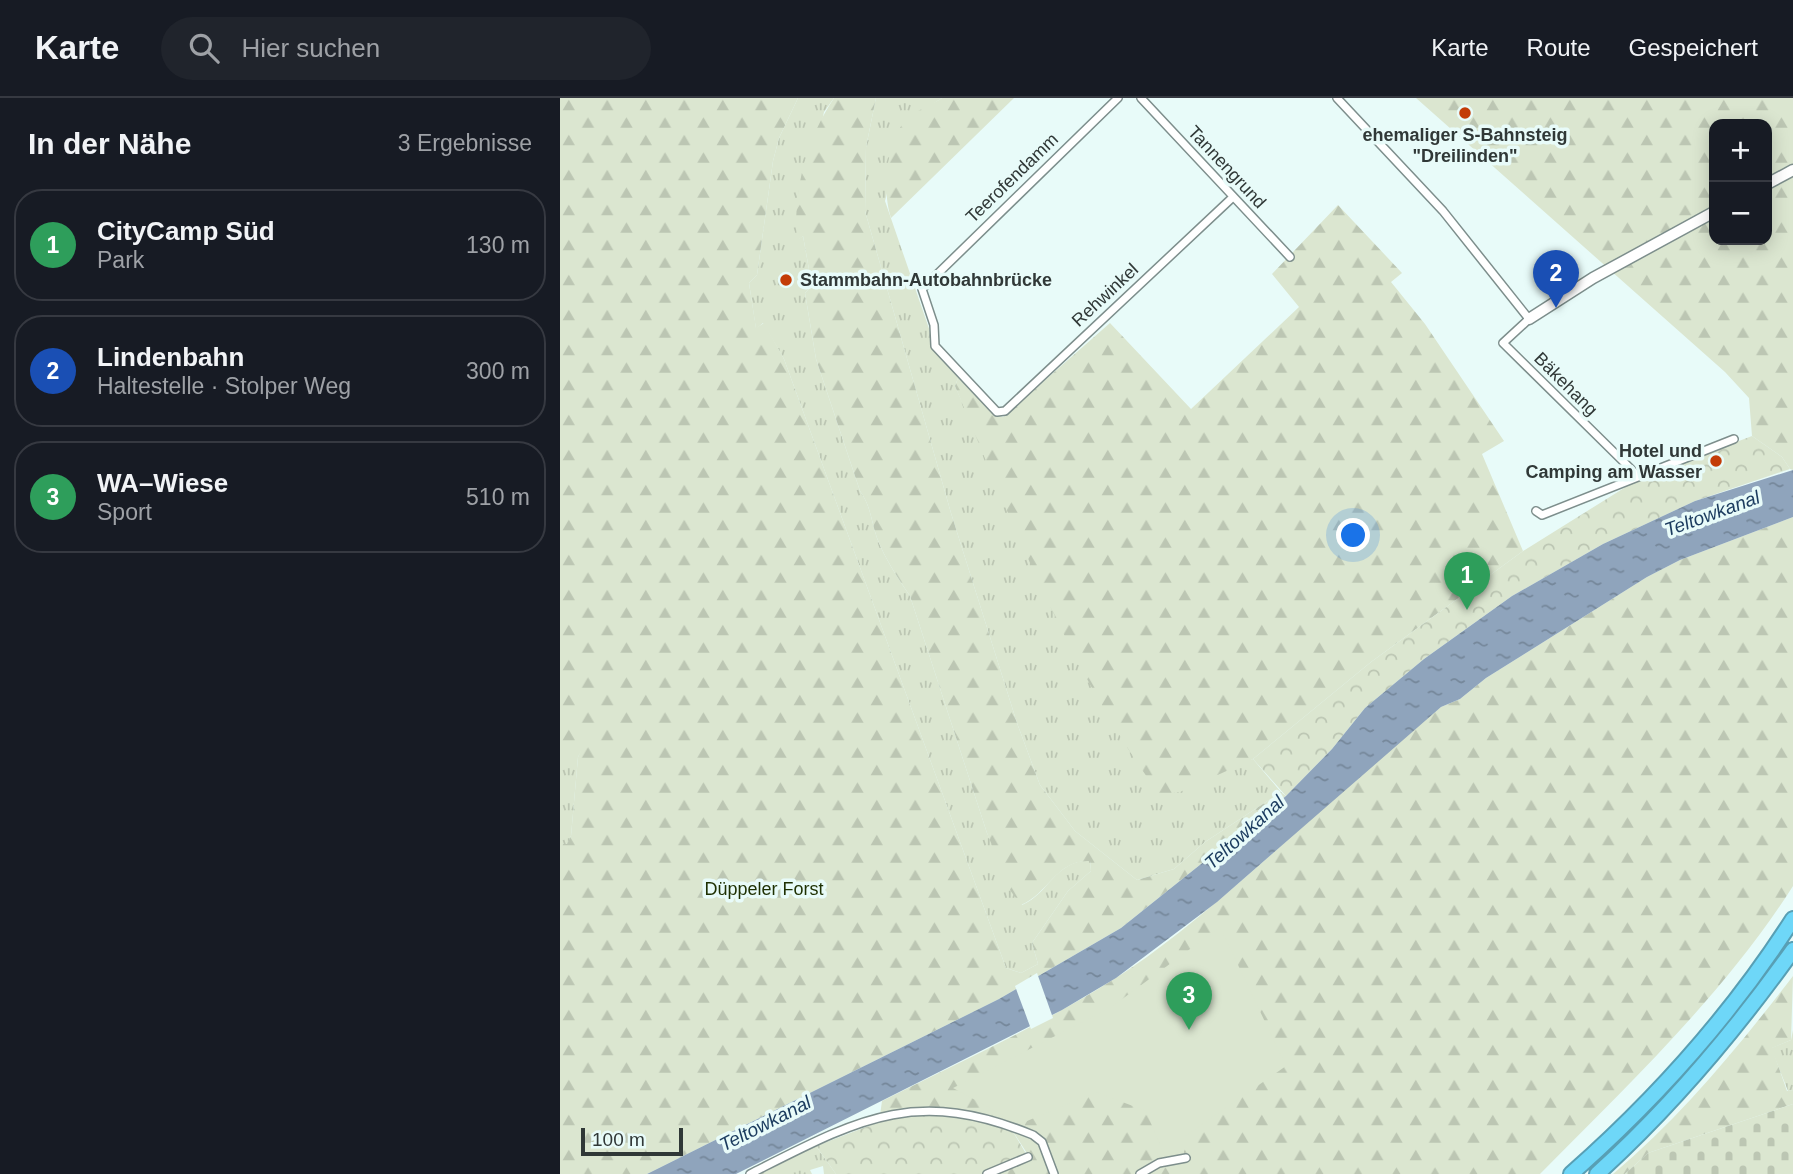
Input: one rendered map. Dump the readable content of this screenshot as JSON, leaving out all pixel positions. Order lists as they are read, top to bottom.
{
  "streets": {
    "street": [
      "Tannengrund",
      "Teerofendamm",
      "Rehwinkel",
      "Bäkehang"
    ]
  },
  "crossings": [
    ["Tannengrund", "Rehwinkel"],
    ["Teerofendamm", "Rehwinkel"]
  ],
  "water": ["Teltowkanal"],
  "parks": ["Düppeler Forst"],
  "places": ["ehemaliger S-Bahnsteig \"Dreilinden\"", "Stammbahn-Autobahnbrücke", "Hotel und Camping am Wasser"],
  "scale_bar": "100 m",
  "page": {
    "header": "Karte",
    "search": "Hier suchen",
    "nav": ["Karte", "Route", "Gespeichert"],
    "heading": ["In der Nähe", "3 Ergebnisse"],
    "map_buttons": ["+", "−"],
    "list": [
      {
        "mark": "1",
        "name": "CityCamp Süd",
        "note": "Park",
        "value": "130 m"
      },
      {
        "mark": "2",
        "name": "Lindenbahn",
        "note": "Haltestelle · Stolper Weg",
        "value": "300 m"
      },
      {
        "mark": "3",
        "name": "WA–Wiese",
        "note": "Sport",
        "value": "510 m"
      }
    ],
    "pins": ["2", "1", "3"],
    "scale": "100 m"
  }
}
